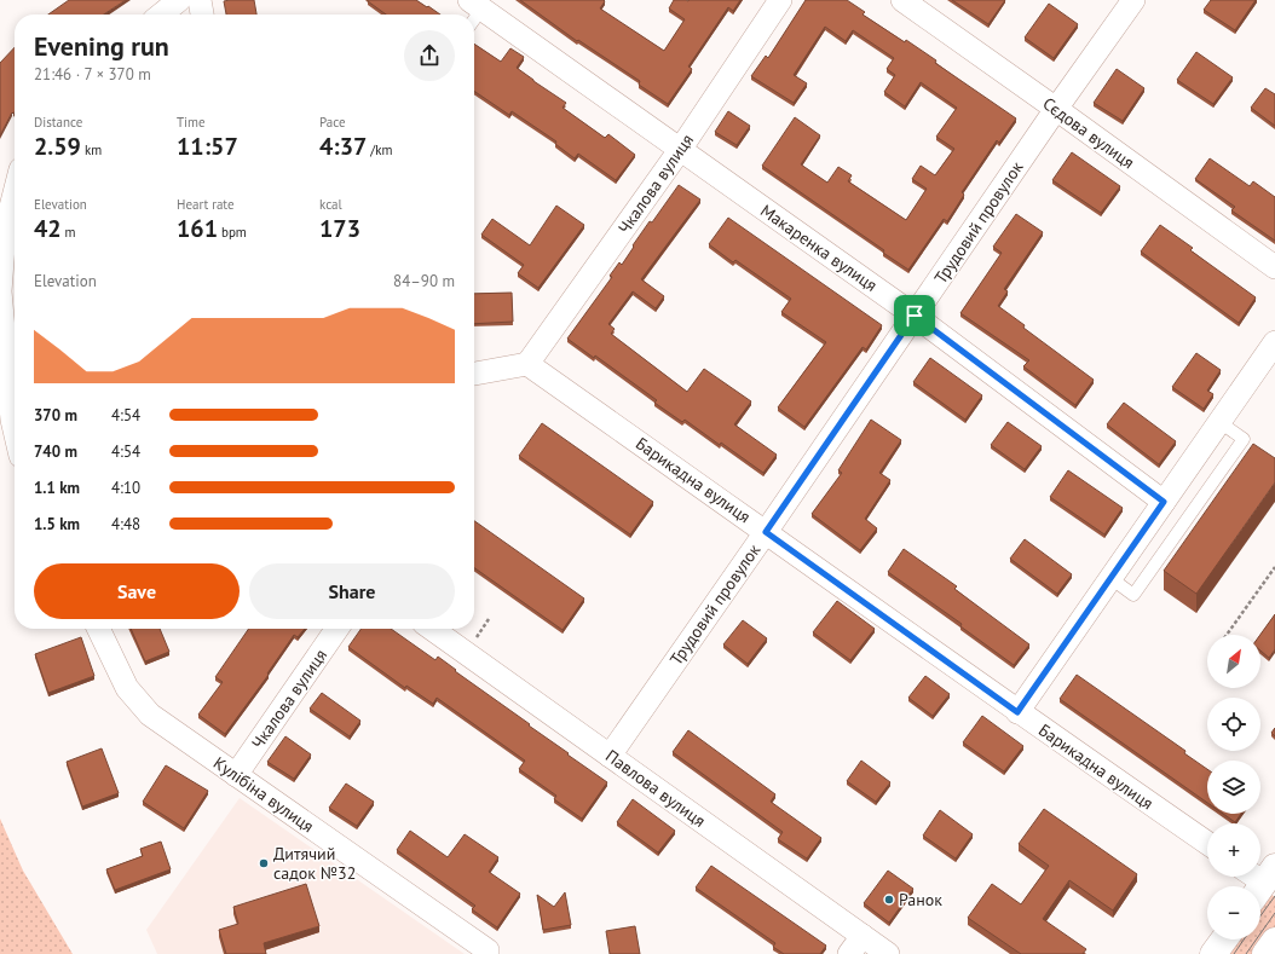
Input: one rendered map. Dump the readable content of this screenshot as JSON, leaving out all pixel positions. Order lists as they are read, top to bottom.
{
  "streets": {
    "street": [
      "Сєдова вулиця",
      "Чкалова вулиця",
      "Трудовий провулок",
      "Макаренка вулиця",
      "Барикадна вулиця",
      "Павлова вулиця",
      "Кулібіна вулиця"
    ]
  },
  "crossings": [
    ["Сєдова вулиця", "Трудовий провулок"],
    ["Чкалова вулиця", "Макаренка вулиця"],
    ["Чкалова вулиця", "Барикадна вулиця"],
    ["Чкалова вулиця", "Кулібіна вулиця"],
    ["Трудовий провулок", "Макаренка вулиця"],
    ["Трудовий провулок", "Барикадна вулиця"],
    ["Трудовий провулок", "Павлова вулиця"]
  ],
  "places": ["Дитячий садок №32", "Ранок"],
  "north": "top right",
  "page": {
    "heading": ["Evening run", "21:46 · 7 × 370 m"],
    "stats": [
      ["Distance", "2.59 km"],
      ["Time", "11:57"],
      ["Pace", "4:37 /km"],
      ["Elevation", "42 m"],
      ["Heart rate", "161 bpm"],
      ["kcal", "173"]
    ],
    "chart": ["Elevation", "84–90 m"],
    "list": [
      {
        "name": "370 m",
        "note": "4:54"
      },
      {
        "name": "740 m",
        "note": "4:54"
      },
      {
        "name": "1.1 km",
        "note": "4:10"
      },
      {
        "name": "1.5 km",
        "note": "4:48"
      }
    ],
    "buttons": ["Save", "Share"],
    "map_buttons": ["+", "−"]
  }
}
